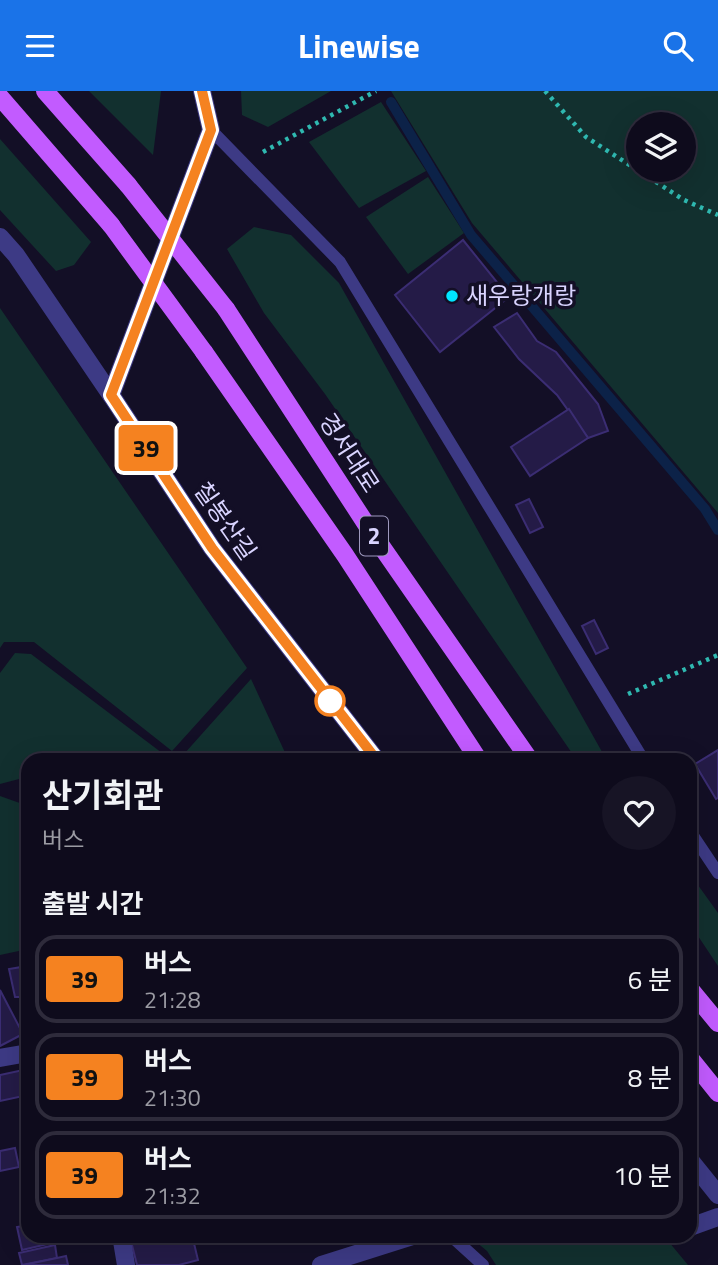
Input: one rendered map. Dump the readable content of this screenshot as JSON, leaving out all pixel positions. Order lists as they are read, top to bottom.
{
  "streets": {
    "main road": ["경서대로", "2"],
    "street": ["칠봉산길"]
  },
  "places": ["새우랑개랑"],
  "lines": ["bus line 39"],
  "page": {
    "header": "Linewise",
    "on_map": "39",
    "heading": [
      ["산기회관", "버스"],
      "출발 시간"
    ],
    "list": [
      {
        "mark": "39",
        "name": "버스",
        "note": "21:28",
        "value": "6 분"
      },
      {
        "mark": "39",
        "name": "버스",
        "note": "21:30",
        "value": "8 분"
      },
      {
        "mark": "39",
        "name": "버스",
        "note": "21:32",
        "value": "10 분"
      }
    ]
  }
}
